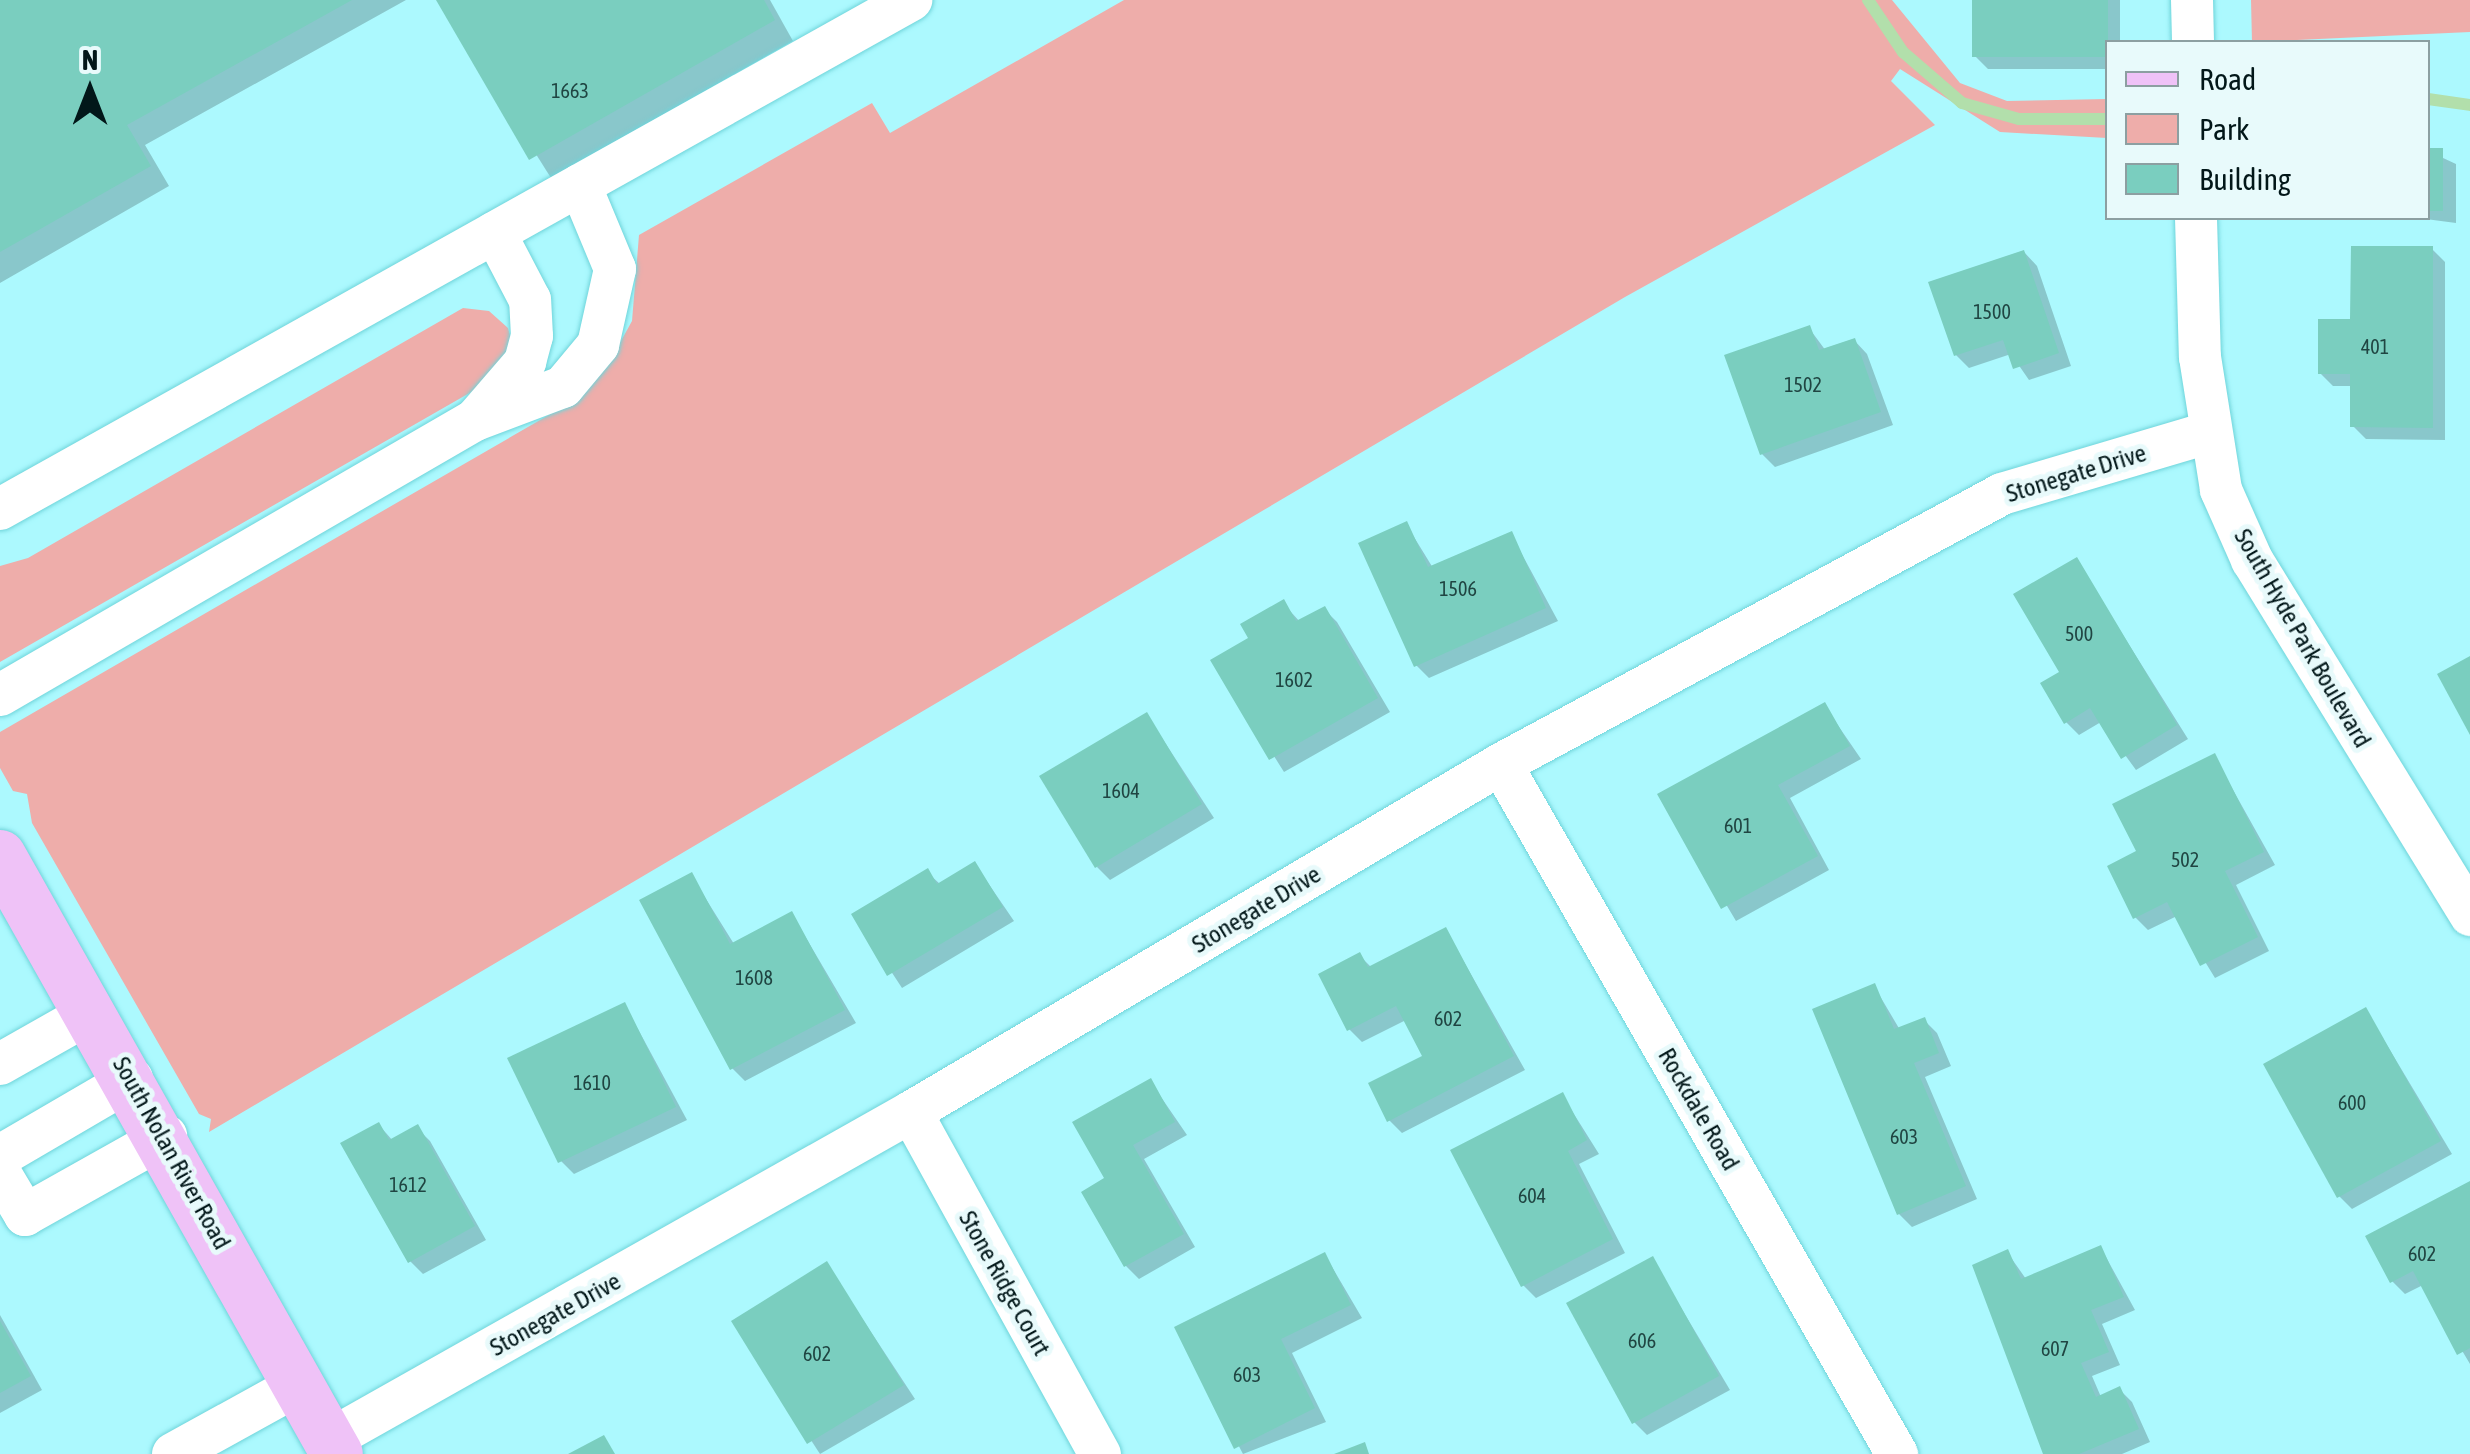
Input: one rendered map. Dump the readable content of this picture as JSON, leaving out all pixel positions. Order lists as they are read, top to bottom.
{
  "streets": {
    "main road": ["South Nolan River Road"],
    "street": [
      "Stonegate Drive",
      "South Hyde Park Boulevard",
      "Rockdale Road",
      "Stone Ridge Court"
    ]
  },
  "crossings": [
    ["Stonegate Drive", "South Hyde Park Boulevard"],
    ["Stonegate Drive", "Rockdale Road"],
    ["Stonegate Drive", "South Nolan River Road"],
    ["Stonegate Drive", "Stone Ridge Court"]
  ],
  "house_numbers": [
    "1663",
    "1500",
    "401",
    "1502",
    "1506",
    "500",
    "1602",
    "1604",
    "601",
    "502",
    "1608",
    "602",
    "1610",
    "600",
    "603",
    "1612",
    "604",
    "602",
    "606",
    "607",
    "602",
    "603"
  ],
  "legend": ["Road", "Park", "Building"],
  "north": "top"
}
